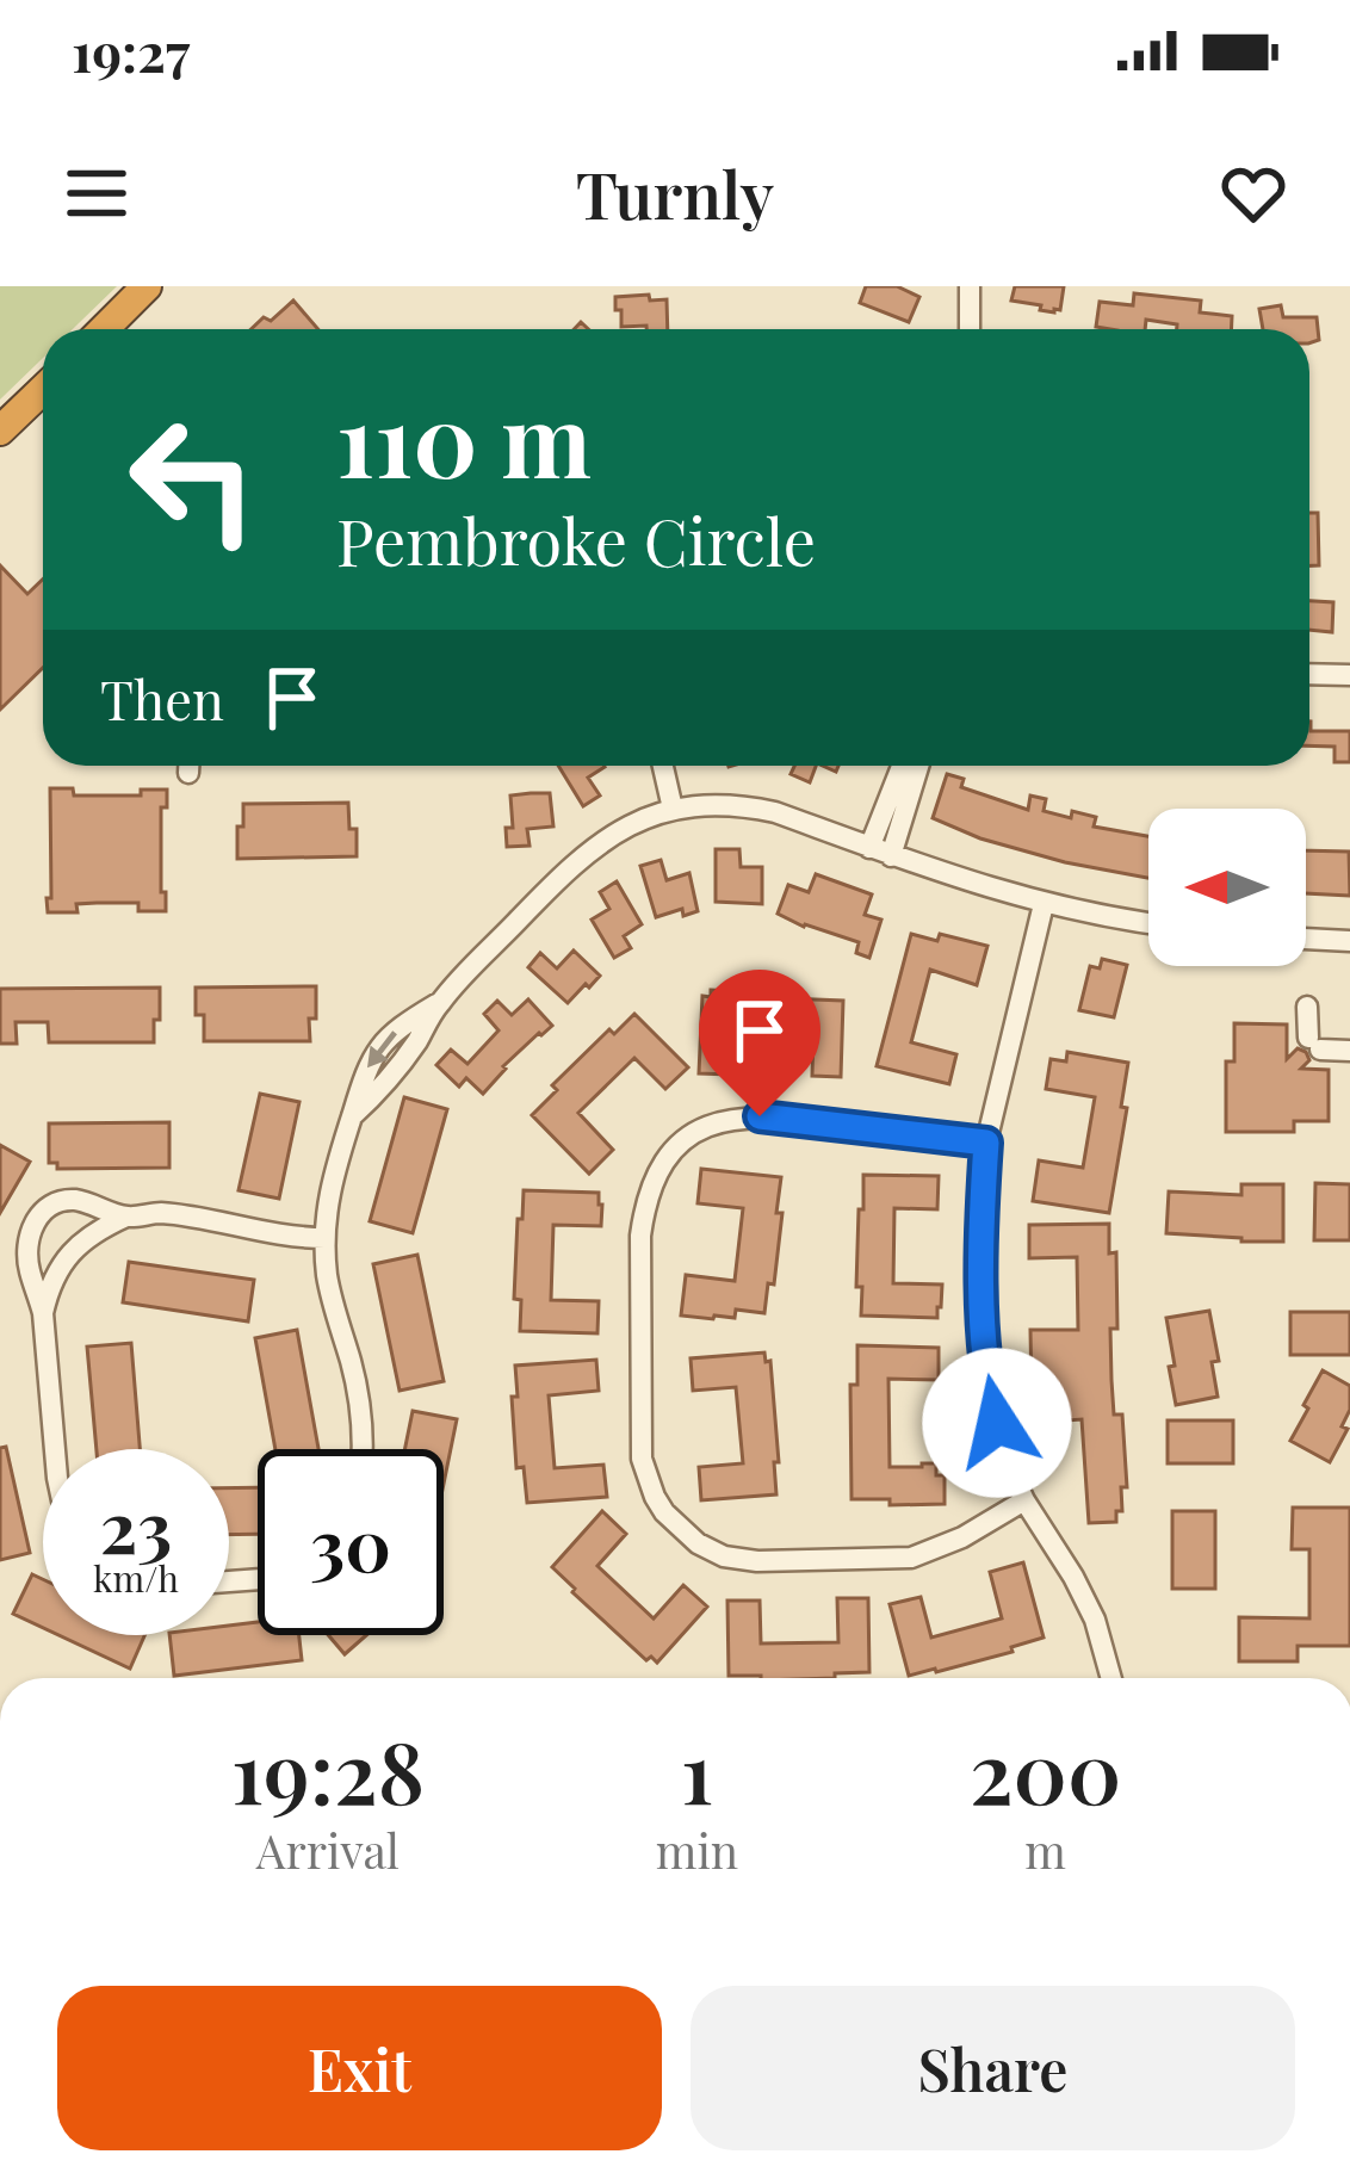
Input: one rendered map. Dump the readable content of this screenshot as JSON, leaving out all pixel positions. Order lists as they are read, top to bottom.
{
  "north": "left",
  "page": {
    "status": "19:27",
    "header": "Turnly",
    "turn": ["110 m", "Pembroke Circle"],
    "then": "Then",
    "speed": "23 km/h",
    "limit": "30",
    "eta": [
      "19:28",
      "Arrival",
      "1",
      "min",
      "200",
      "m"
    ],
    "buttons": ["Exit", "Share"]
  }
}
